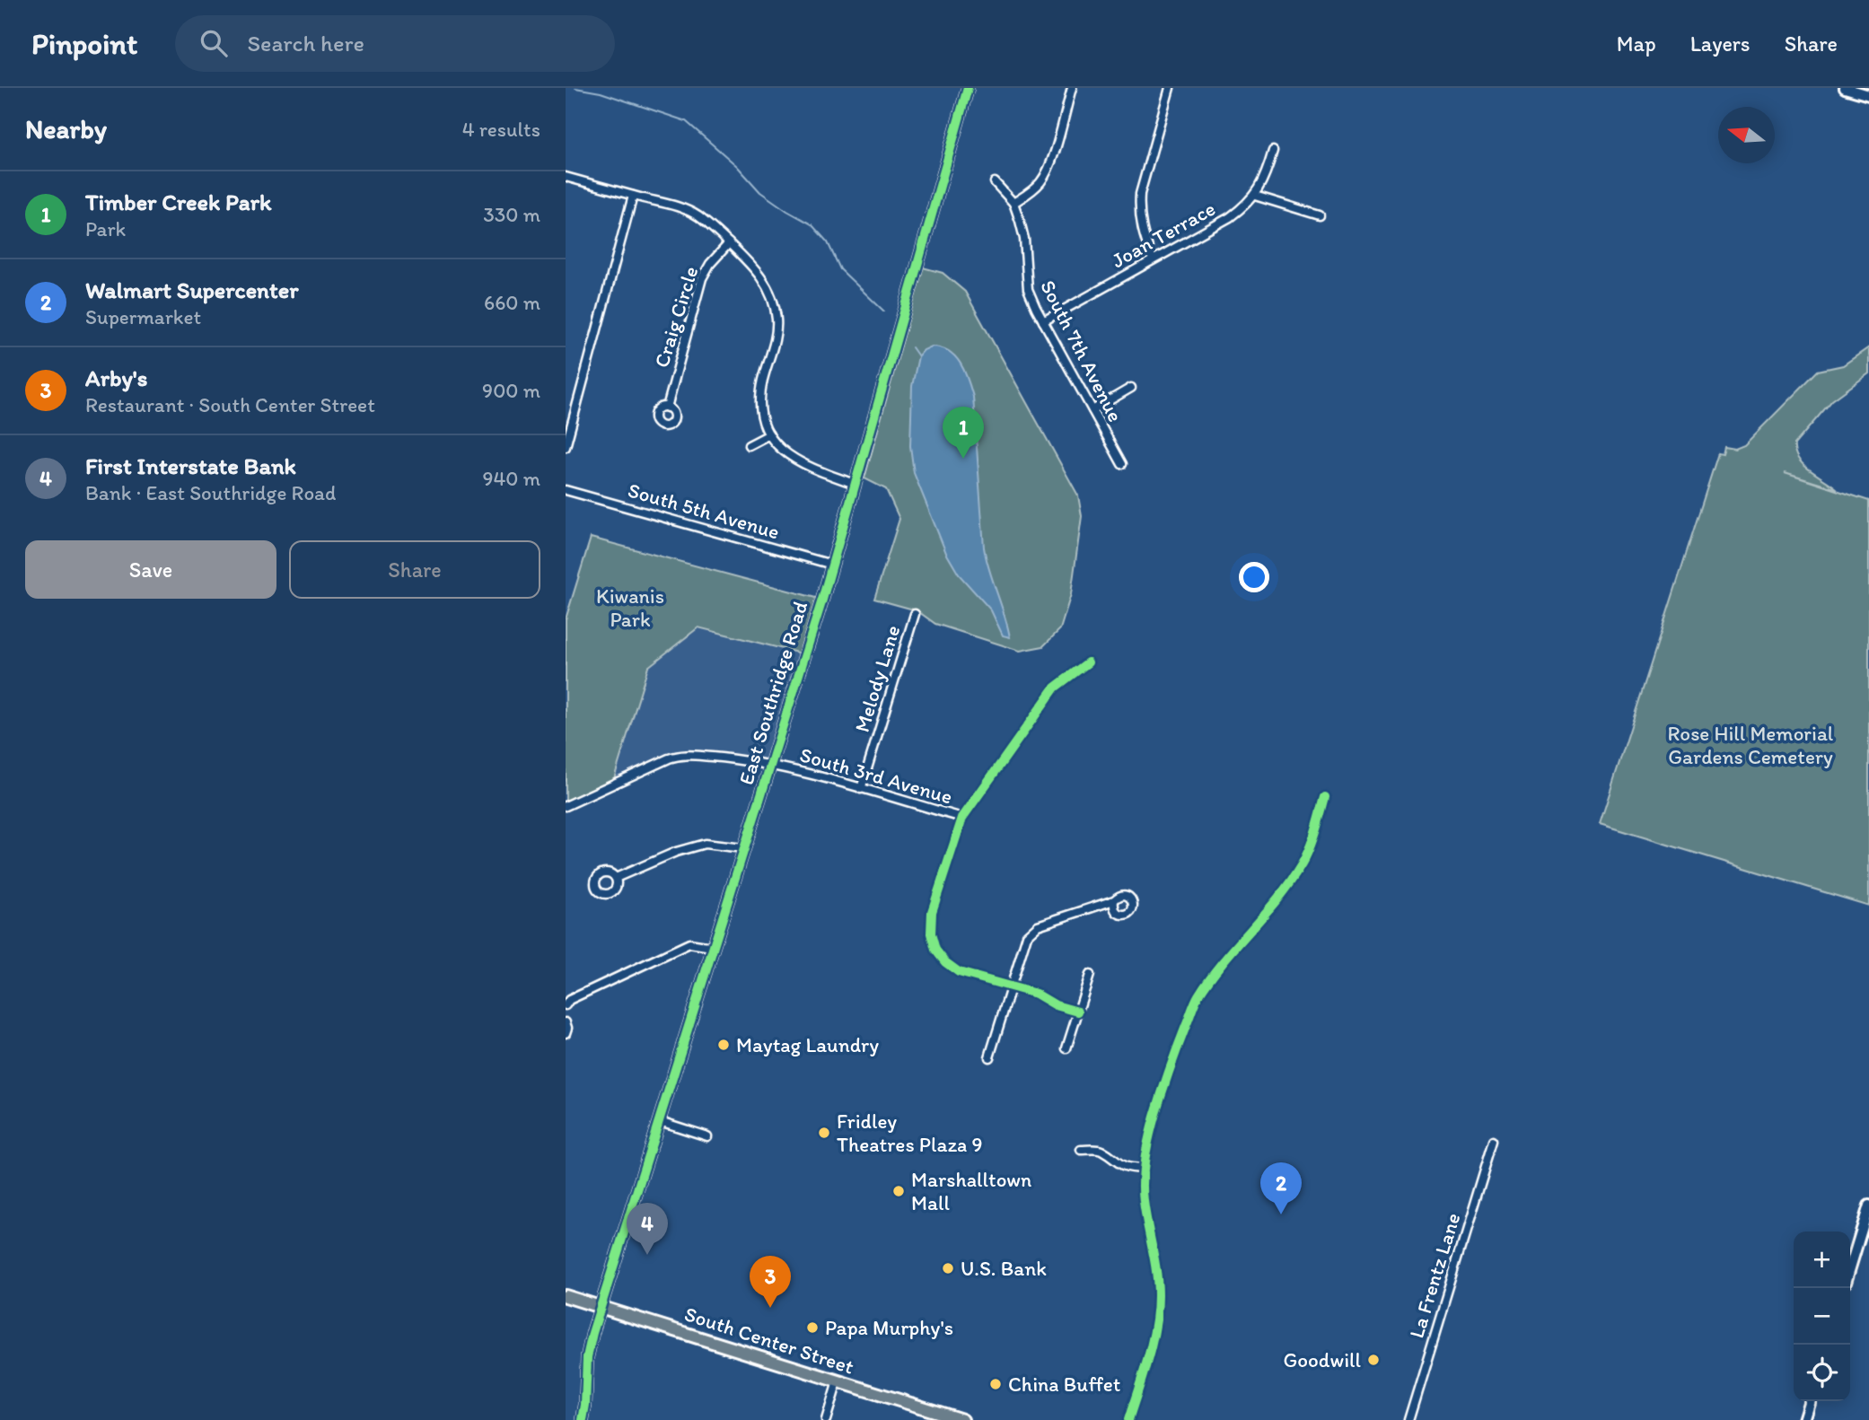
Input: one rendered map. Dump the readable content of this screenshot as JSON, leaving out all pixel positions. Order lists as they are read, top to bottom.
{
  "streets": {
    "main road": ["South Center Street"],
    "street": [
      "Joan Terrace",
      "Craig Circle",
      "South 7th Avenue",
      "South 5th Avenue",
      "Melody Lane",
      "East Southridge Road",
      "South 3rd Avenue",
      "La Frentz Lane"
    ]
  },
  "crossings": [
    ["Joan Terrace", "South 7th Avenue"],
    ["South 5th Avenue", "East Southridge Road"],
    ["Melody Lane", "South 3rd Avenue"],
    ["East Southridge Road", "South 3rd Avenue"],
    ["East Southridge Road", "South Center Street"]
  ],
  "parks": ["Kiwanis Park", "Rose Hill Memorial Gardens Cemetery"],
  "places": [
    "Maytag Laundry",
    "Fridley Theatres Plaza 9",
    "Marshalltown Mall",
    "U.S. Bank",
    "Papa Murphy's",
    "Goodwill",
    "China Buffet"
  ],
  "north": "left",
  "page": {
    "header": "Pinpoint",
    "search": "Search here",
    "nav": ["Map", "Layers", "Share"],
    "heading": ["Nearby", "4 results"],
    "list": [
      {
        "mark": "1",
        "name": "Timber Creek Park",
        "note": "Park",
        "value": "330 m"
      },
      {
        "mark": "2",
        "name": "Walmart Supercenter",
        "note": "Supermarket",
        "value": "660 m"
      },
      {
        "mark": "3",
        "name": "Arby's",
        "note": "Restaurant · South Center Street",
        "value": "900 m"
      },
      {
        "mark": "4",
        "name": "First Interstate Bank",
        "note": "Bank · East Southridge Road",
        "value": "940 m"
      }
    ],
    "pins": [
      "1",
      "2",
      "4",
      "3"
    ],
    "buttons": ["Save", "Share"],
    "map_buttons": ["+", "−"]
  }
}
